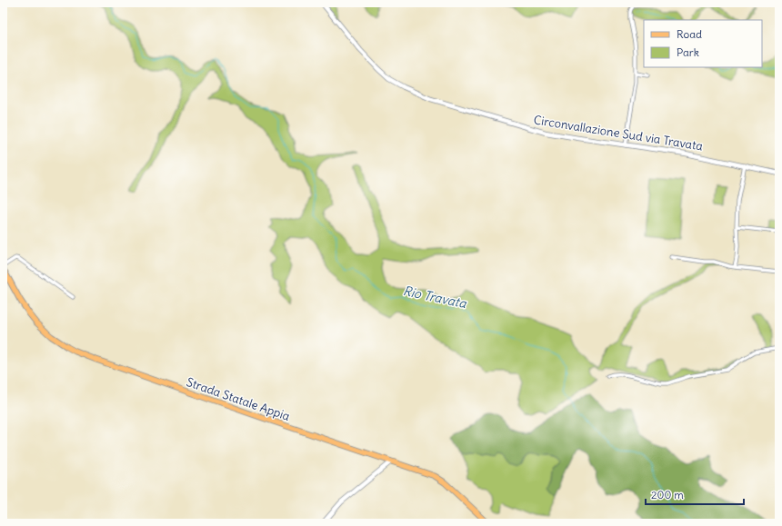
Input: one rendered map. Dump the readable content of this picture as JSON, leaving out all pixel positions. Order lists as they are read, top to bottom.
{
  "streets": {
    "main road": ["Strada Statale Appia"],
    "street": ["Circonvallazione Sud via Travata"]
  },
  "water": ["Rio Travata"],
  "legend": ["Road", "Park"],
  "scale_bar": "200 m"
}
